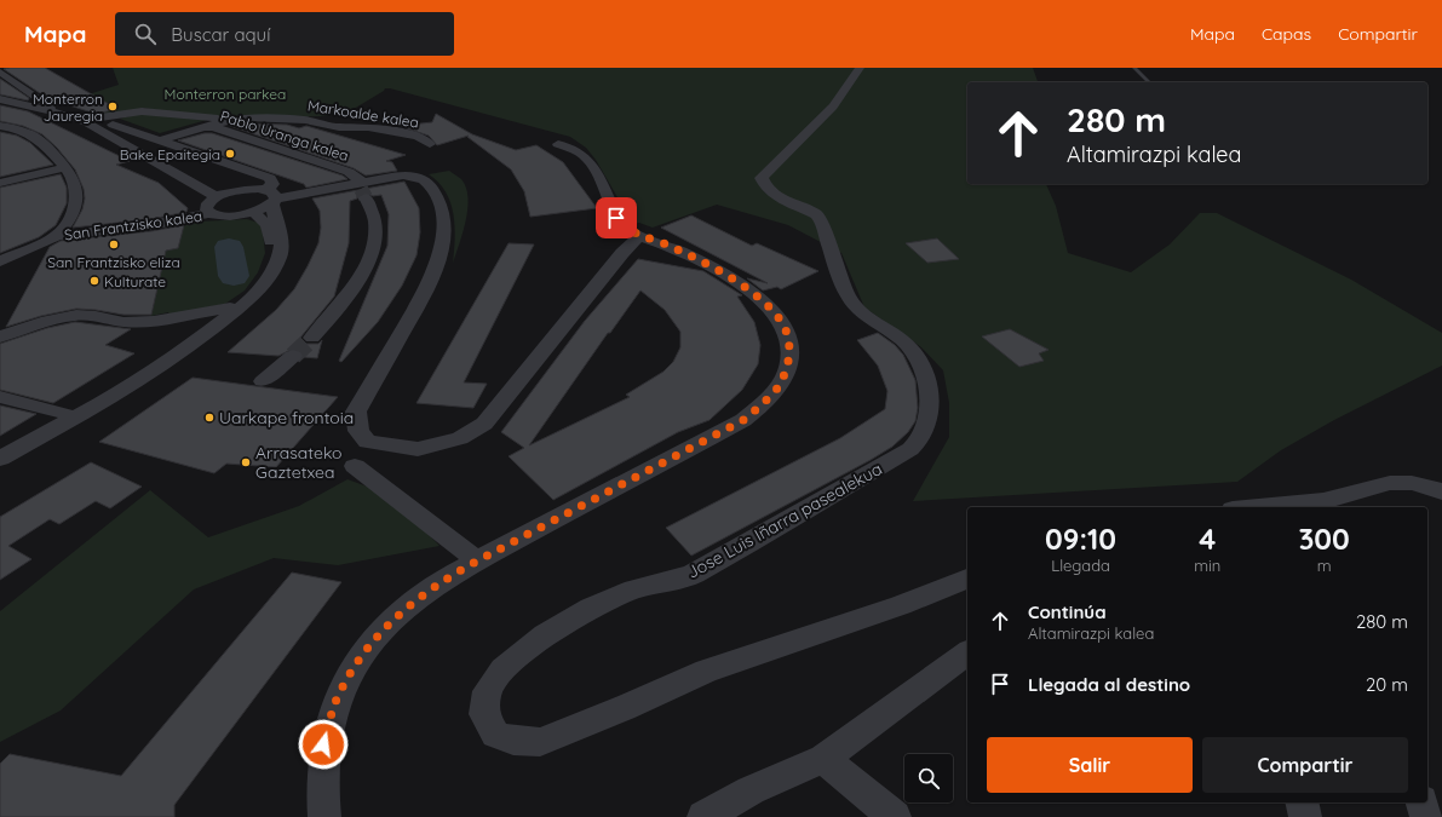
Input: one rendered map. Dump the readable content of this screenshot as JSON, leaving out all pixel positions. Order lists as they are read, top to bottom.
{
  "streets": {
    "street": [
      "Markoalde kalea",
      "Pablo Uranga kalea",
      "San Frantzisko kalea",
      "Jose Luis Iñarra pasealekua"
    ]
  },
  "crossings": [
    ["Markoalde kalea", "Pablo Uranga kalea"]
  ],
  "parks": ["Monterron parkea"],
  "places": [
    "Monterron Jauregia",
    "Bake Epaitegia",
    "San Frantzisko eliza",
    "Kulturate",
    "Uarkape frontoia",
    "Arrasateko Gaztetxea"
  ],
  "page": {
    "header": "Mapa",
    "search": "Buscar aquí",
    "nav": ["Mapa", "Capas", "Compartir"],
    "turn": ["280 m", "Altamirazpi kalea"],
    "eta": [
      "09:10",
      "Llegada",
      "4",
      "min",
      "300",
      "m"
    ],
    "list": [
      {
        "name": "Continúa",
        "note": "Altamirazpi kalea",
        "value": "280 m"
      },
      {
        "name": "Llegada al destino",
        "value": "20 m"
      }
    ],
    "buttons": ["Salir", "Compartir"]
  }
}
